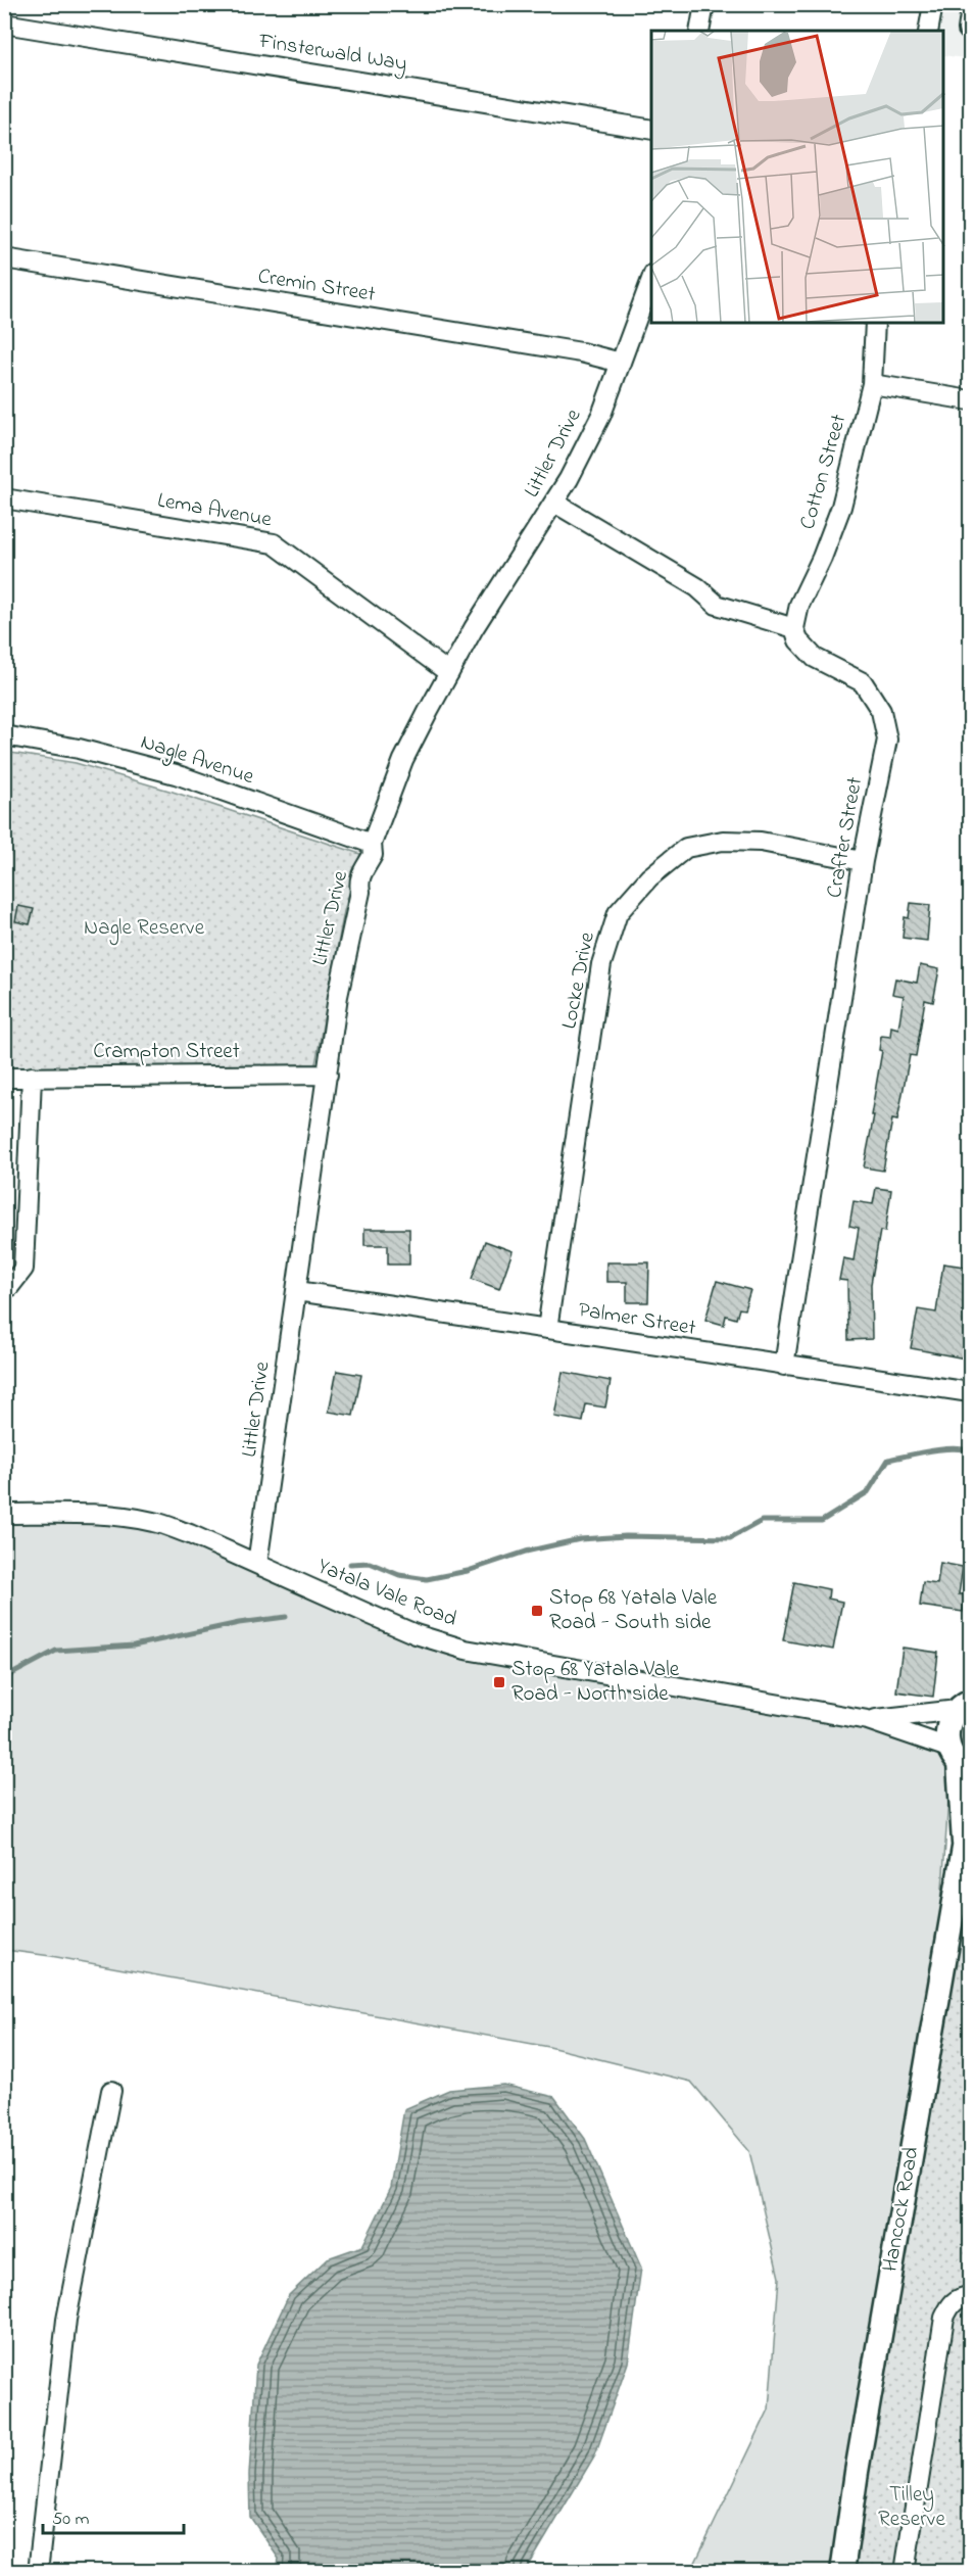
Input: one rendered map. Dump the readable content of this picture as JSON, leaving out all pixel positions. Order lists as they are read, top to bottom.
{
  "streets": {
    "main road": ["Hancock Road"],
    "street": [
      "Finsterwald Way",
      "Cremin Street",
      "Littler Drive",
      "Cotton Street",
      "Lema Avenue",
      "Nagle Avenue",
      "Crafter Street",
      "Locke Drive",
      "Crampton Street",
      "Palmer Street",
      "Yatala Vale Road"
    ]
  },
  "crossings": [
    ["Cremin Street", "Littler Drive"],
    ["Littler Drive", "Lema Avenue"],
    ["Littler Drive", "Nagle Avenue"],
    ["Littler Drive", "Crampton Street"],
    ["Littler Drive", "Palmer Street"],
    ["Littler Drive", "Yatala Vale Road"],
    ["Cotton Street", "Crafter Street"],
    ["Crafter Street", "Locke Drive"],
    ["Crafter Street", "Palmer Street"],
    ["Locke Drive", "Palmer Street"],
    ["Yatala Vale Road", "Hancock Road"]
  ],
  "parks": ["Nagle Reserve", "Tilley Reserve"],
  "places": {
    "transit": ["Stop 68 Yatala Vale Road - South side", "Stop 68 Yatala Vale Road - North side"]
  },
  "scale_bar": "50 m"
}
